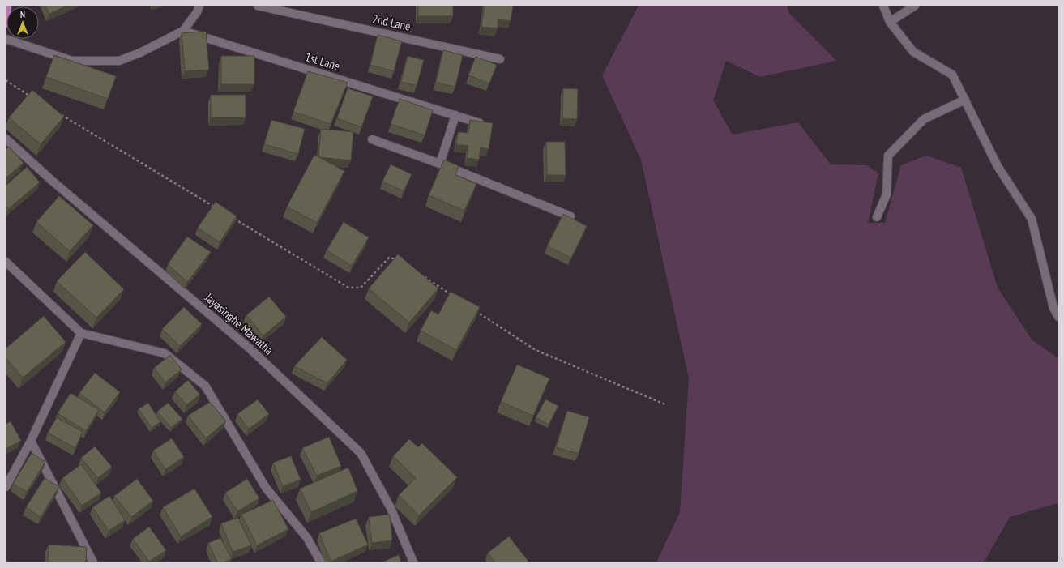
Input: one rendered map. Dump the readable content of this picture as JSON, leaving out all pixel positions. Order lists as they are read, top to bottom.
{
  "streets": {
    "street": ["2nd Lane", "1st Lane", "Jayasinghe Mawatha"]
  },
  "north": "top"
}
